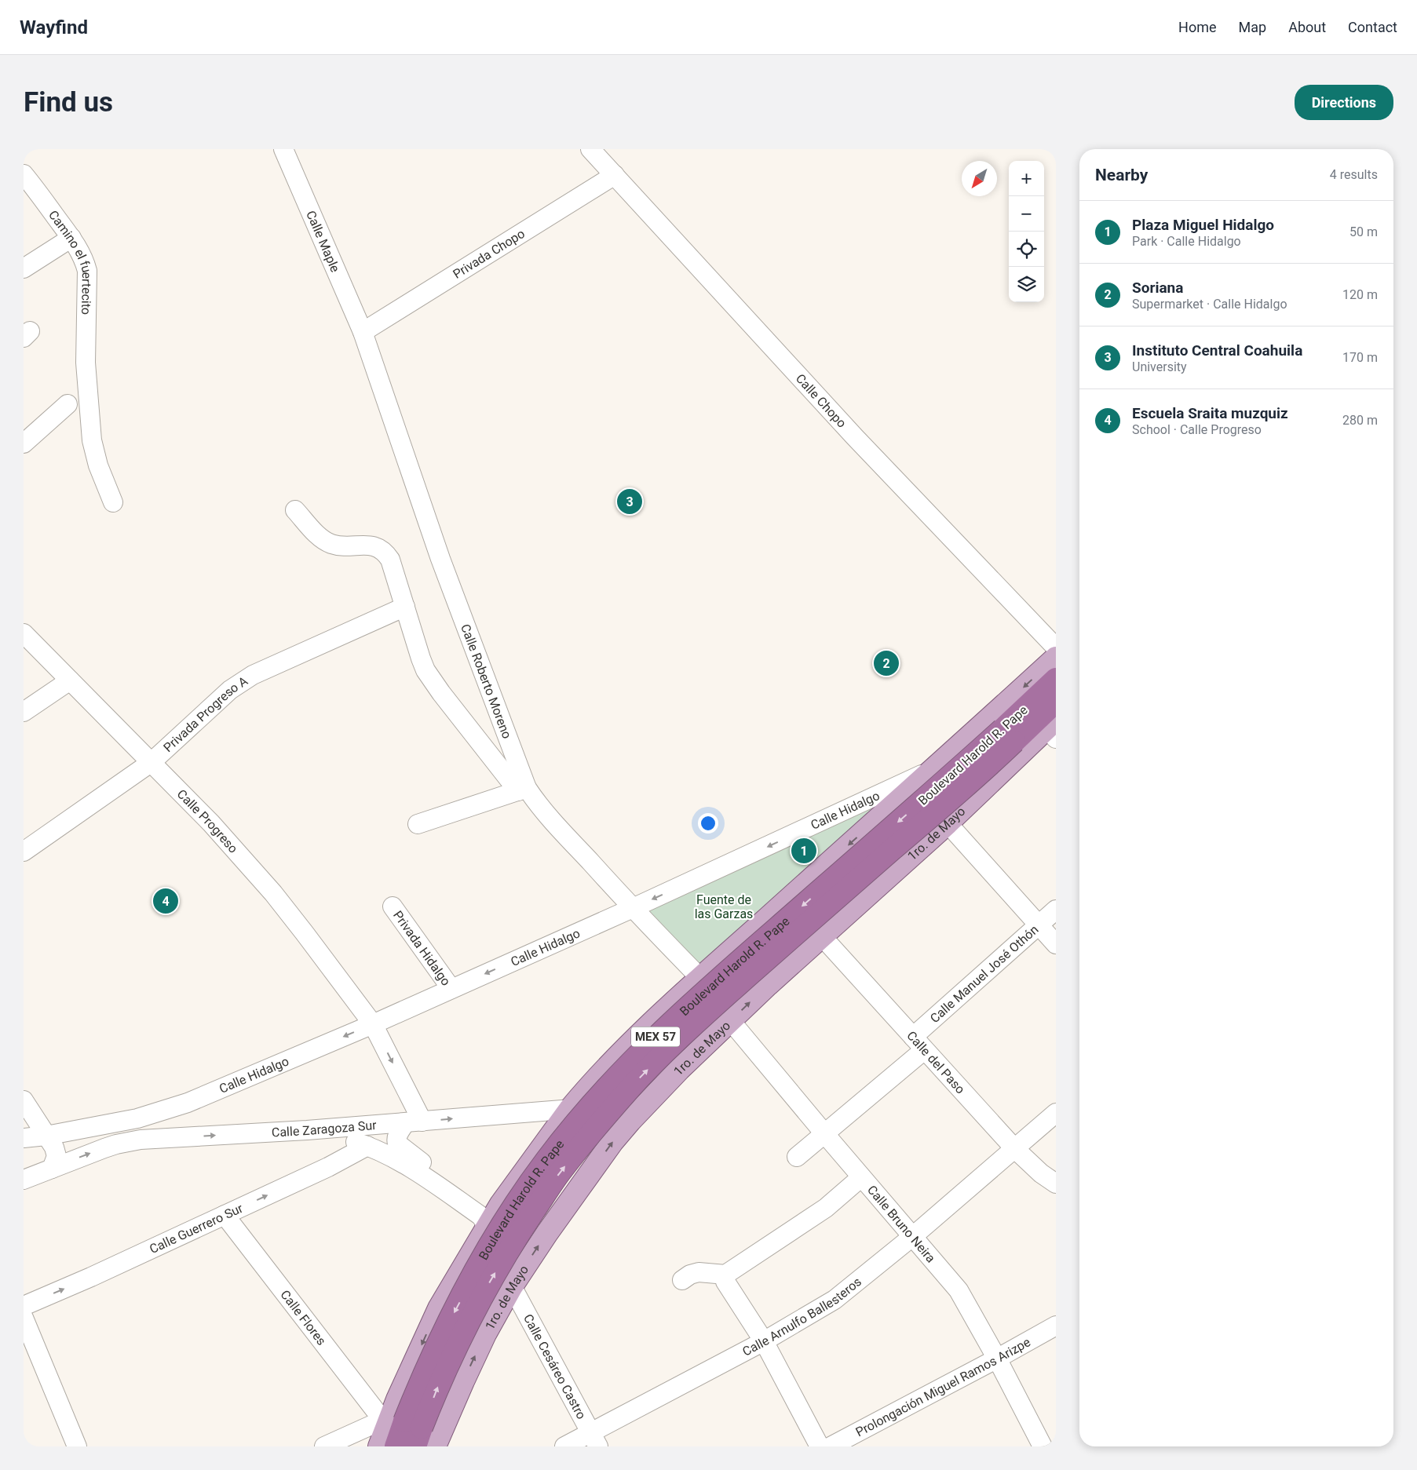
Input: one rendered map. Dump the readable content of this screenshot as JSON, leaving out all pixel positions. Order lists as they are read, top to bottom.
{
  "streets": {
    "highway": ["Boulevard Harold R. Pape", "MEX 57"],
    "main road": ["1ro. de Mayo"],
    "street": [
      "Calle Maple",
      "Privada Chopo",
      "Camino el fuertecito",
      "Calle Chopo",
      "Calle Roberto Moreno",
      "Privada Progreso A",
      "Calle Hidalgo",
      "Calle Progreso",
      "Privada Hidalgo",
      "Calle Manuel José Othón",
      "Calle del Paso",
      "Calle Zaragoza Sur",
      "Calle Bruno Neira",
      "Calle Guerrero Sur",
      "Calle Arnulfo Ballesteros",
      "Calle Flores",
      "Calle Cesáreo Castro",
      "Prolongación Miguel Ramos Arizpe"
    ]
  },
  "crossings": [
    ["Calle Maple", "Privada Chopo"],
    ["Calle Maple", "Calle Roberto Moreno"],
    ["Privada Chopo", "Calle Chopo"],
    ["Privada Chopo", "Calle Roberto Moreno"],
    ["Calle Roberto Moreno", "Calle Hidalgo"],
    ["Privada Progreso A", "Calle Progreso"],
    ["Boulevard Harold R. Pape", "Calle Flores"],
    ["Calle Hidalgo", "Calle Progreso"],
    ["Calle Hidalgo", "Privada Hidalgo"],
    ["Calle Progreso", "Calle Zaragoza Sur"],
    ["1ro. de Mayo", "Calle del Paso"],
    ["1ro. de Mayo", "Calle Zaragoza Sur"],
    ["1ro. de Mayo", "Calle Bruno Neira"],
    ["1ro. de Mayo", "Calle Cesáreo Castro"],
    ["Calle Manuel José Othón", "Calle del Paso"],
    ["Calle Manuel José Othón", "Calle Bruno Neira"],
    ["Calle del Paso", "Calle Arnulfo Ballesteros"],
    ["Calle Bruno Neira", "Calle Arnulfo Ballesteros"],
    ["Calle Bruno Neira", "Prolongación Miguel Ramos Arizpe"],
    ["Calle Guerrero Sur", "Calle Flores"],
    ["Calle Arnulfo Ballesteros", "Calle Cesáreo Castro"]
  ],
  "one_way": ["Calle Hidalgo", "Calle Zaragoza Sur", "Calle Guerrero Sur"],
  "parks": ["Fuente de las Garzas"],
  "north": "bottom left",
  "page": {
    "header": "Wayfind",
    "nav": [
      "Home",
      "Map",
      "About",
      "Contact"
    ],
    "buttons": "Directions",
    "title": "Find us",
    "heading": ["Nearby", "4 results"],
    "map_buttons": ["+", "−"],
    "list": [
      {
        "mark": "1",
        "name": "Plaza Miguel Hidalgo",
        "note": "Park · Calle Hidalgo",
        "value": "50 m"
      },
      {
        "mark": "2",
        "name": "Soriana",
        "note": "Supermarket · Calle Hidalgo",
        "value": "120 m"
      },
      {
        "mark": "3",
        "name": "Instituto Central Coahuila",
        "note": "University",
        "value": "170 m"
      },
      {
        "mark": "4",
        "name": "Escuela Sraita muzquiz",
        "note": "School · Calle Progreso",
        "value": "280 m"
      }
    ],
    "pins": [
      "3",
      "2",
      "1",
      "4"
    ]
  }
}
